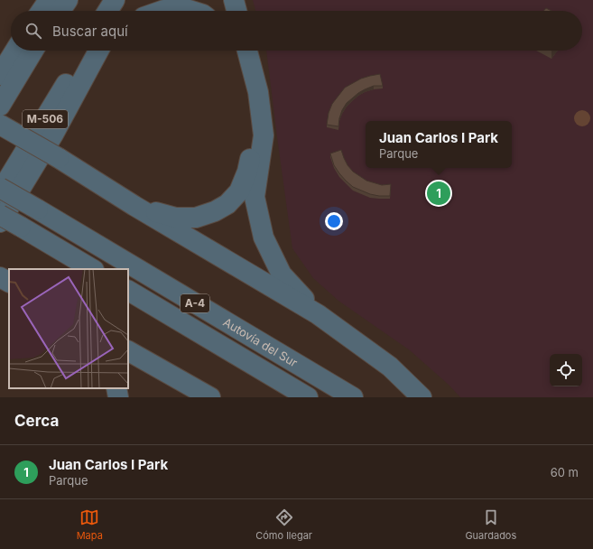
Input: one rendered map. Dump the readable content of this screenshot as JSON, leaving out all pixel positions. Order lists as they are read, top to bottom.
{
  "streets": {
    "highway": ["M-506", "A-4", "Autovía del Sur"]
  },
  "page": {
    "search": "Buscar aquí",
    "popup": ["Juan Carlos I Park", "Parque"],
    "pins": "1",
    "heading": "Cerca",
    "list": [
      {
        "mark": "1",
        "name": "Juan Carlos I Park",
        "note": "Parque",
        "value": "60 m"
      }
    ],
    "nav": ["Mapa", "Cómo llegar", "Guardados"]
  }
}
